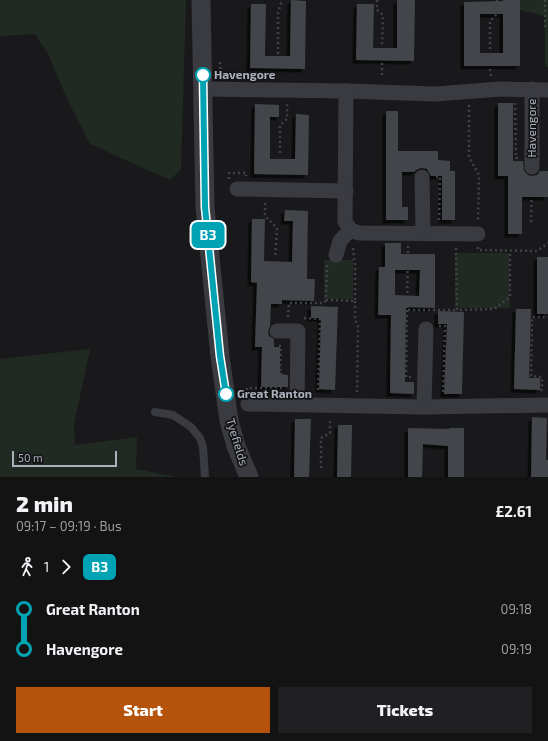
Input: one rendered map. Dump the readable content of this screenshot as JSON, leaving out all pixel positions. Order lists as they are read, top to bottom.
{
  "streets": {
    "street": ["Havengore", "Tyefields"]
  },
  "crossings": [
    ["Havengore", "Tyefields"]
  ],
  "places": ["Havengore", "Great Ranton"],
  "lines": ["bus line B3"],
  "scale_bar": "50 m",
  "page": {
    "on_map": "B3",
    "scale": "50 m",
    "heading": ["2 min", "09:17 – 09:19 · Bus", "£2.61"],
    "legs": ["1", "B3"],
    "list": [
      {
        "name": "Great Ranton",
        "value": "09:18"
      },
      {
        "name": "Havengore",
        "value": "09:19"
      }
    ],
    "buttons": ["Start", "Tickets"]
  }
}
